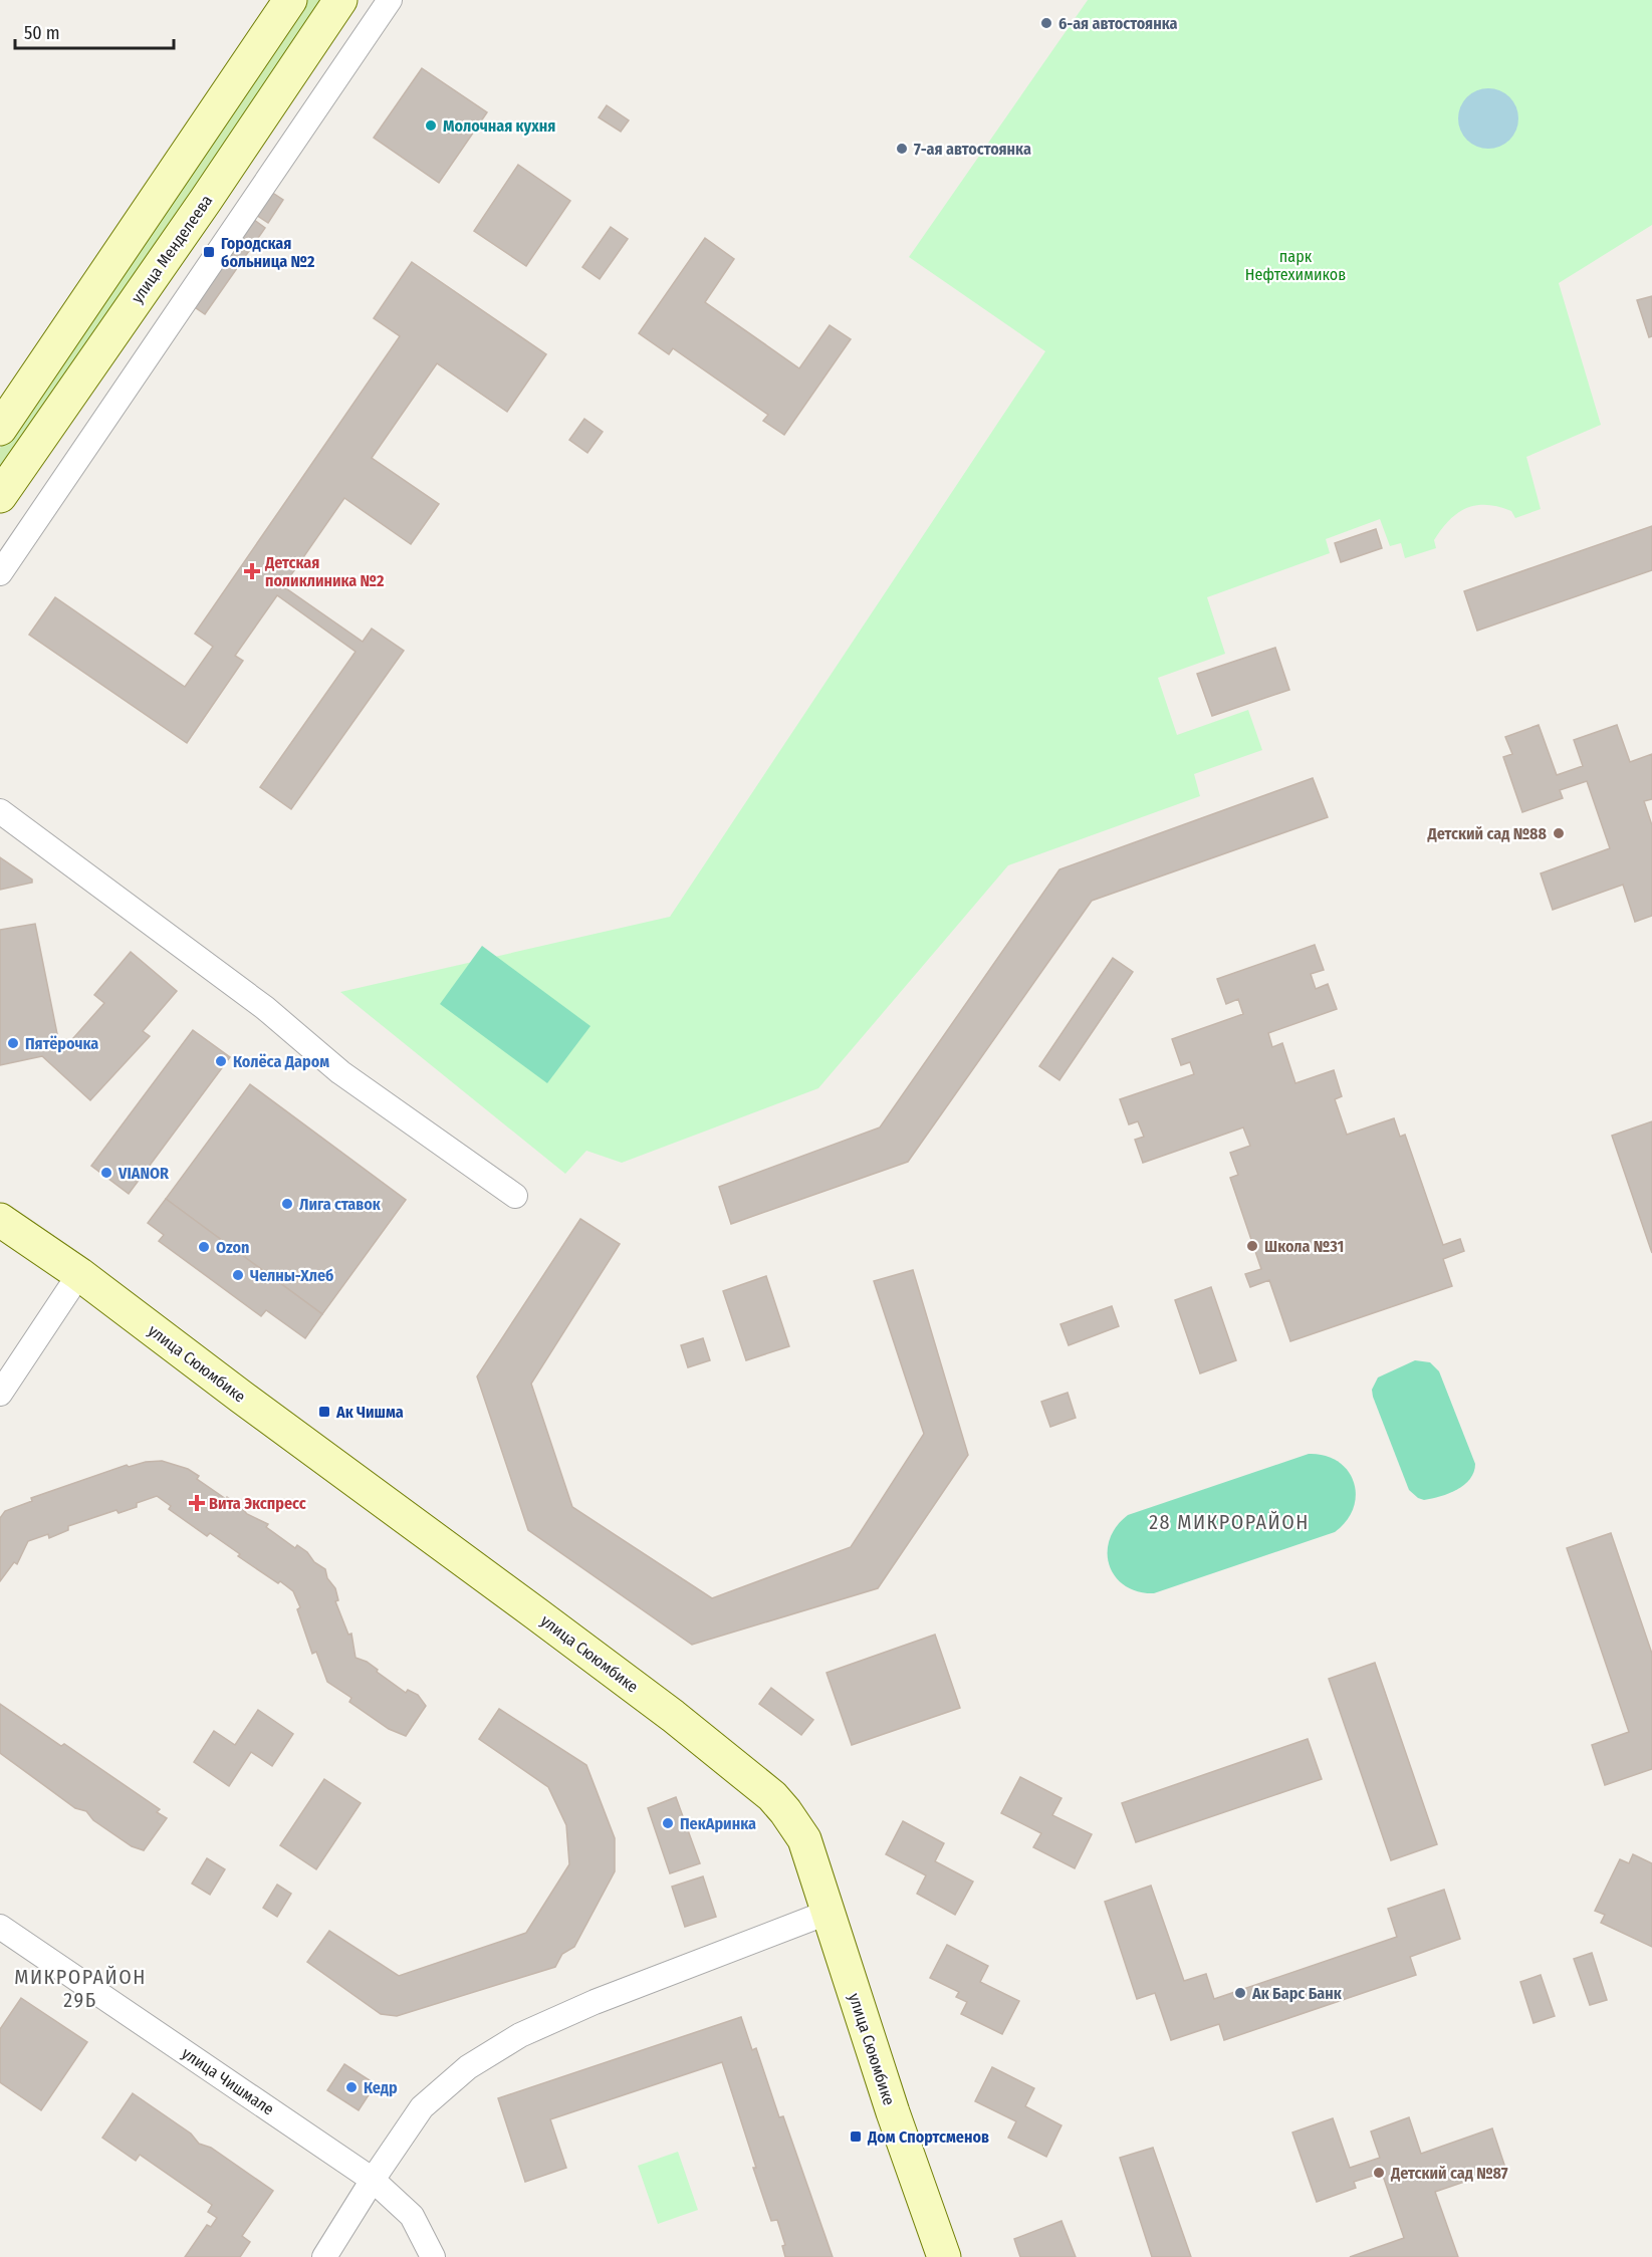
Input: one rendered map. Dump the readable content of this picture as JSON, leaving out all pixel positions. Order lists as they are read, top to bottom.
{
  "streets": {
    "street": ["улица Менделеева", "улица Сююмбике", "улица Чишмале"]
  },
  "districts": ["28 МИКРОРАЙОН", "МИКРОРАЙОН 29Б"],
  "parks": ["парк Нефтехимиков"],
  "places": {
    "other": [
      "6-ая автостоянка",
      "Молочная кухня",
      "7-ая автостоянка",
      "Детский сад №88",
      "Пятёрочка",
      "Колёса Даром",
      "VIANOR",
      "Лига ставок",
      "Школа №31",
      "Ozon",
      "Челны-Хлеб",
      "ПекАринка",
      "Ак Барс Банк",
      "Кедр",
      "Детский сад №87"
    ],
    "transit": ["Городская больница №2", "Ак Чишма", "Дом Спортсменов"],
    "health": ["Детская поликлиника №2", "Вита Экспресс"]
  },
  "scale_bar": "50 m"
}
